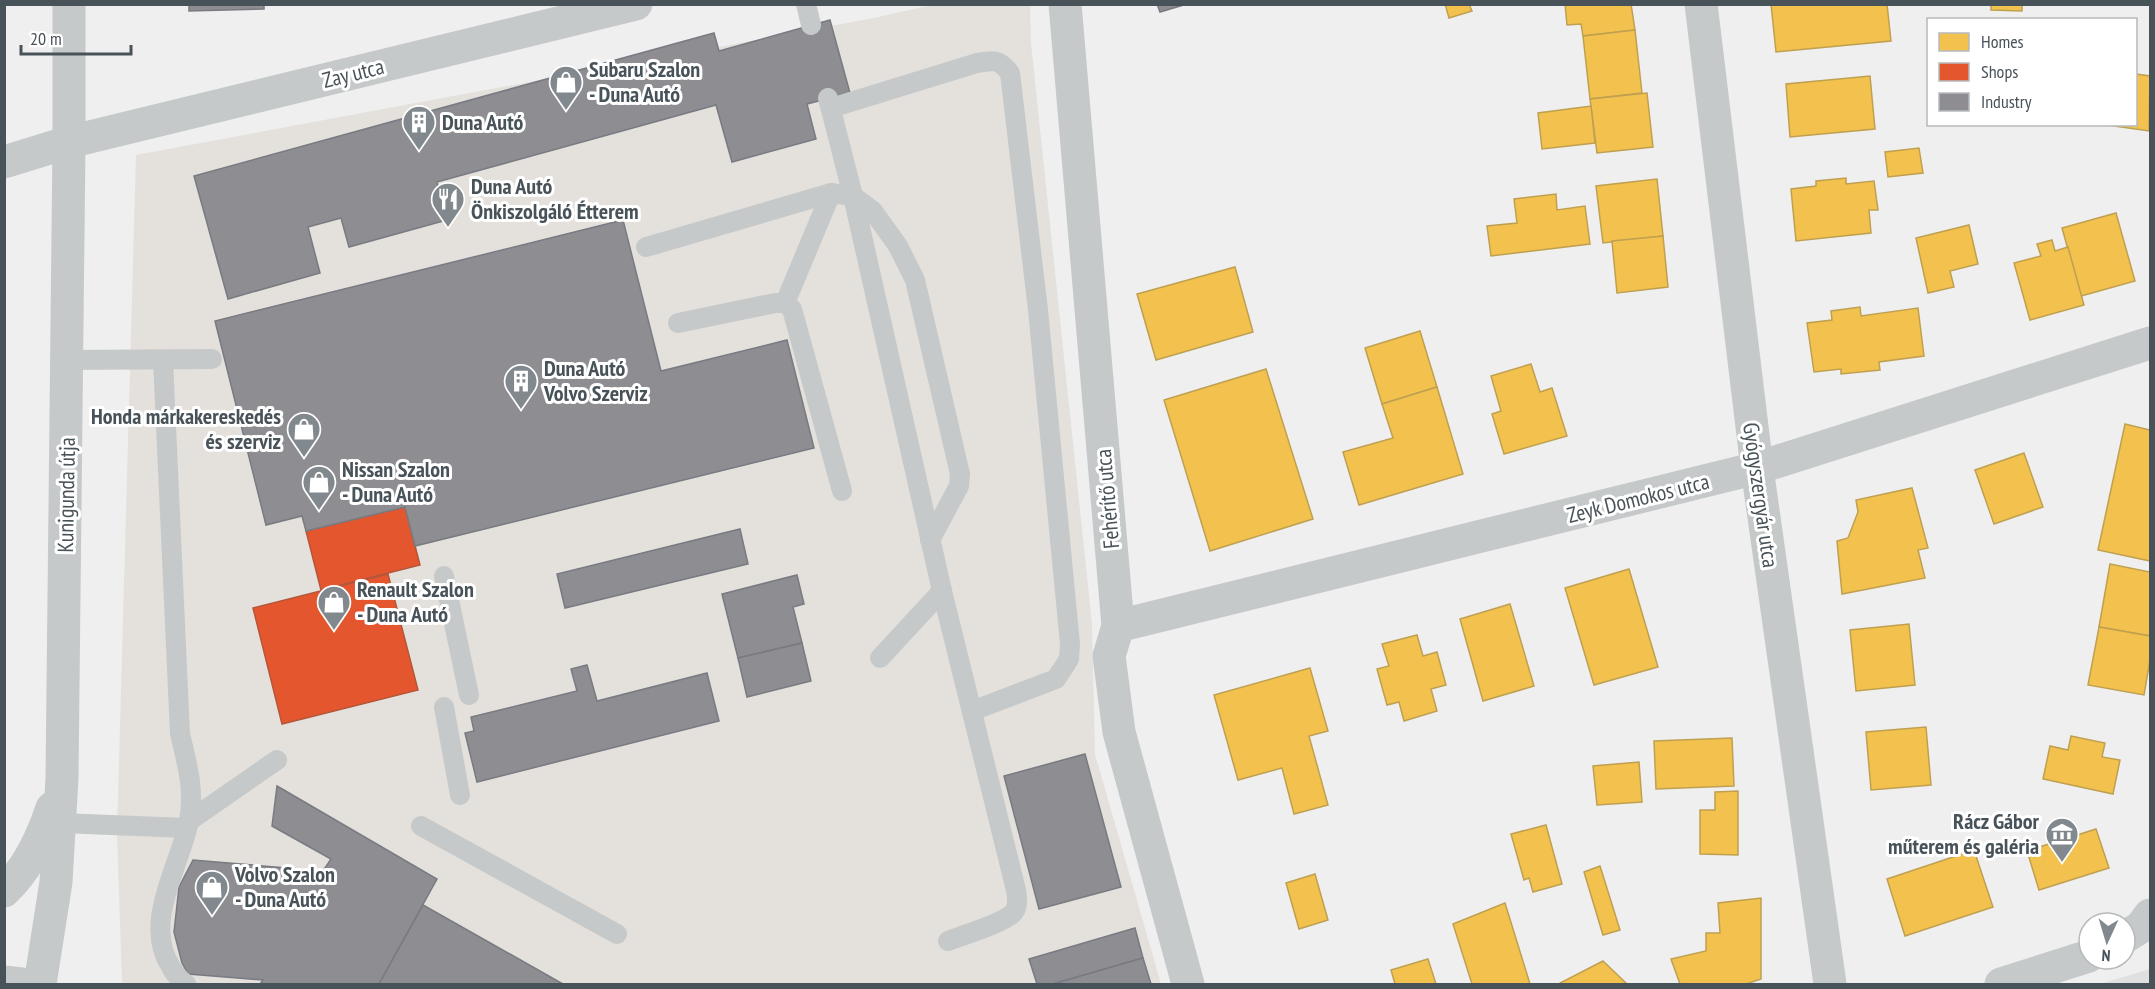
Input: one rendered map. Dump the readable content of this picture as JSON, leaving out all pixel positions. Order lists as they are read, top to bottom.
{
  "streets": {
    "street": [
      "Zay utca",
      "Kunigunda útja",
      "Gyógyszergyár utca",
      "Zeyk Domokos utca",
      "Fehérítő utca"
    ]
  },
  "crossings": [
    ["Zay utca", "Kunigunda útja"],
    ["Gyógyszergyár utca", "Zeyk Domokos utca"],
    ["Zeyk Domokos utca", "Fehérítő utca"]
  ],
  "places": {
    "shop": [
      "Subaru Szalon - Duna Autó",
      "Honda márkakereskedés és szerviz",
      "Nissan Szalon - Duna Autó",
      "Renault Szalon - Duna Autó",
      "Volvo Szalon - Duna Autó"
    ],
    "building": ["Duna Autó", "Duna Autó Volvo Szerviz"],
    "restaurant": ["Duna Autó Önkiszolgáló Étterem"],
    "museum": ["Rácz Gábor műterem és galéria"]
  },
  "legend": ["Homes", "Shops", "Industry"],
  "scale_bar": "20 m",
  "north": "bottom"
}
